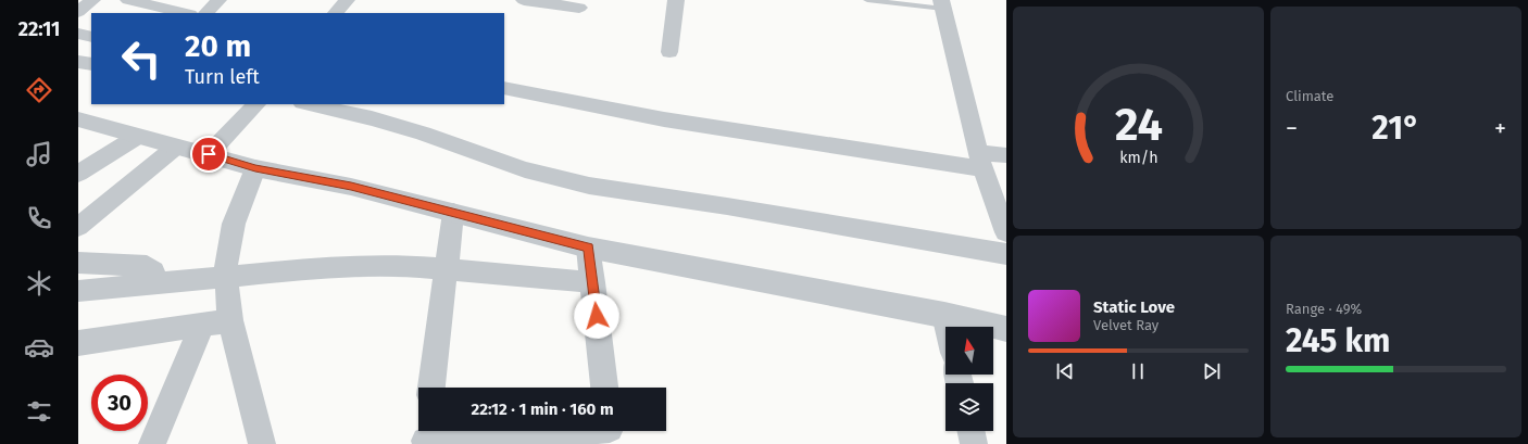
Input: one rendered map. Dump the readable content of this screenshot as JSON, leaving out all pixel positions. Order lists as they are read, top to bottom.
{
  "north": "top",
  "page": {
    "tabs": "22:11",
    "tile": [
      "Climate",
      ["Range · 49%", "245 km"]
    ],
    "turn": ["20 m", "Turn left"],
    "heat": ["−", "21°", "+"],
    "song": ["Static Love", "Velvet Ray"],
    "limit": "30",
    "trip": "22:12 · 1 min · 160 m",
    "gauge": ["24", "km/h"]
  }
}
